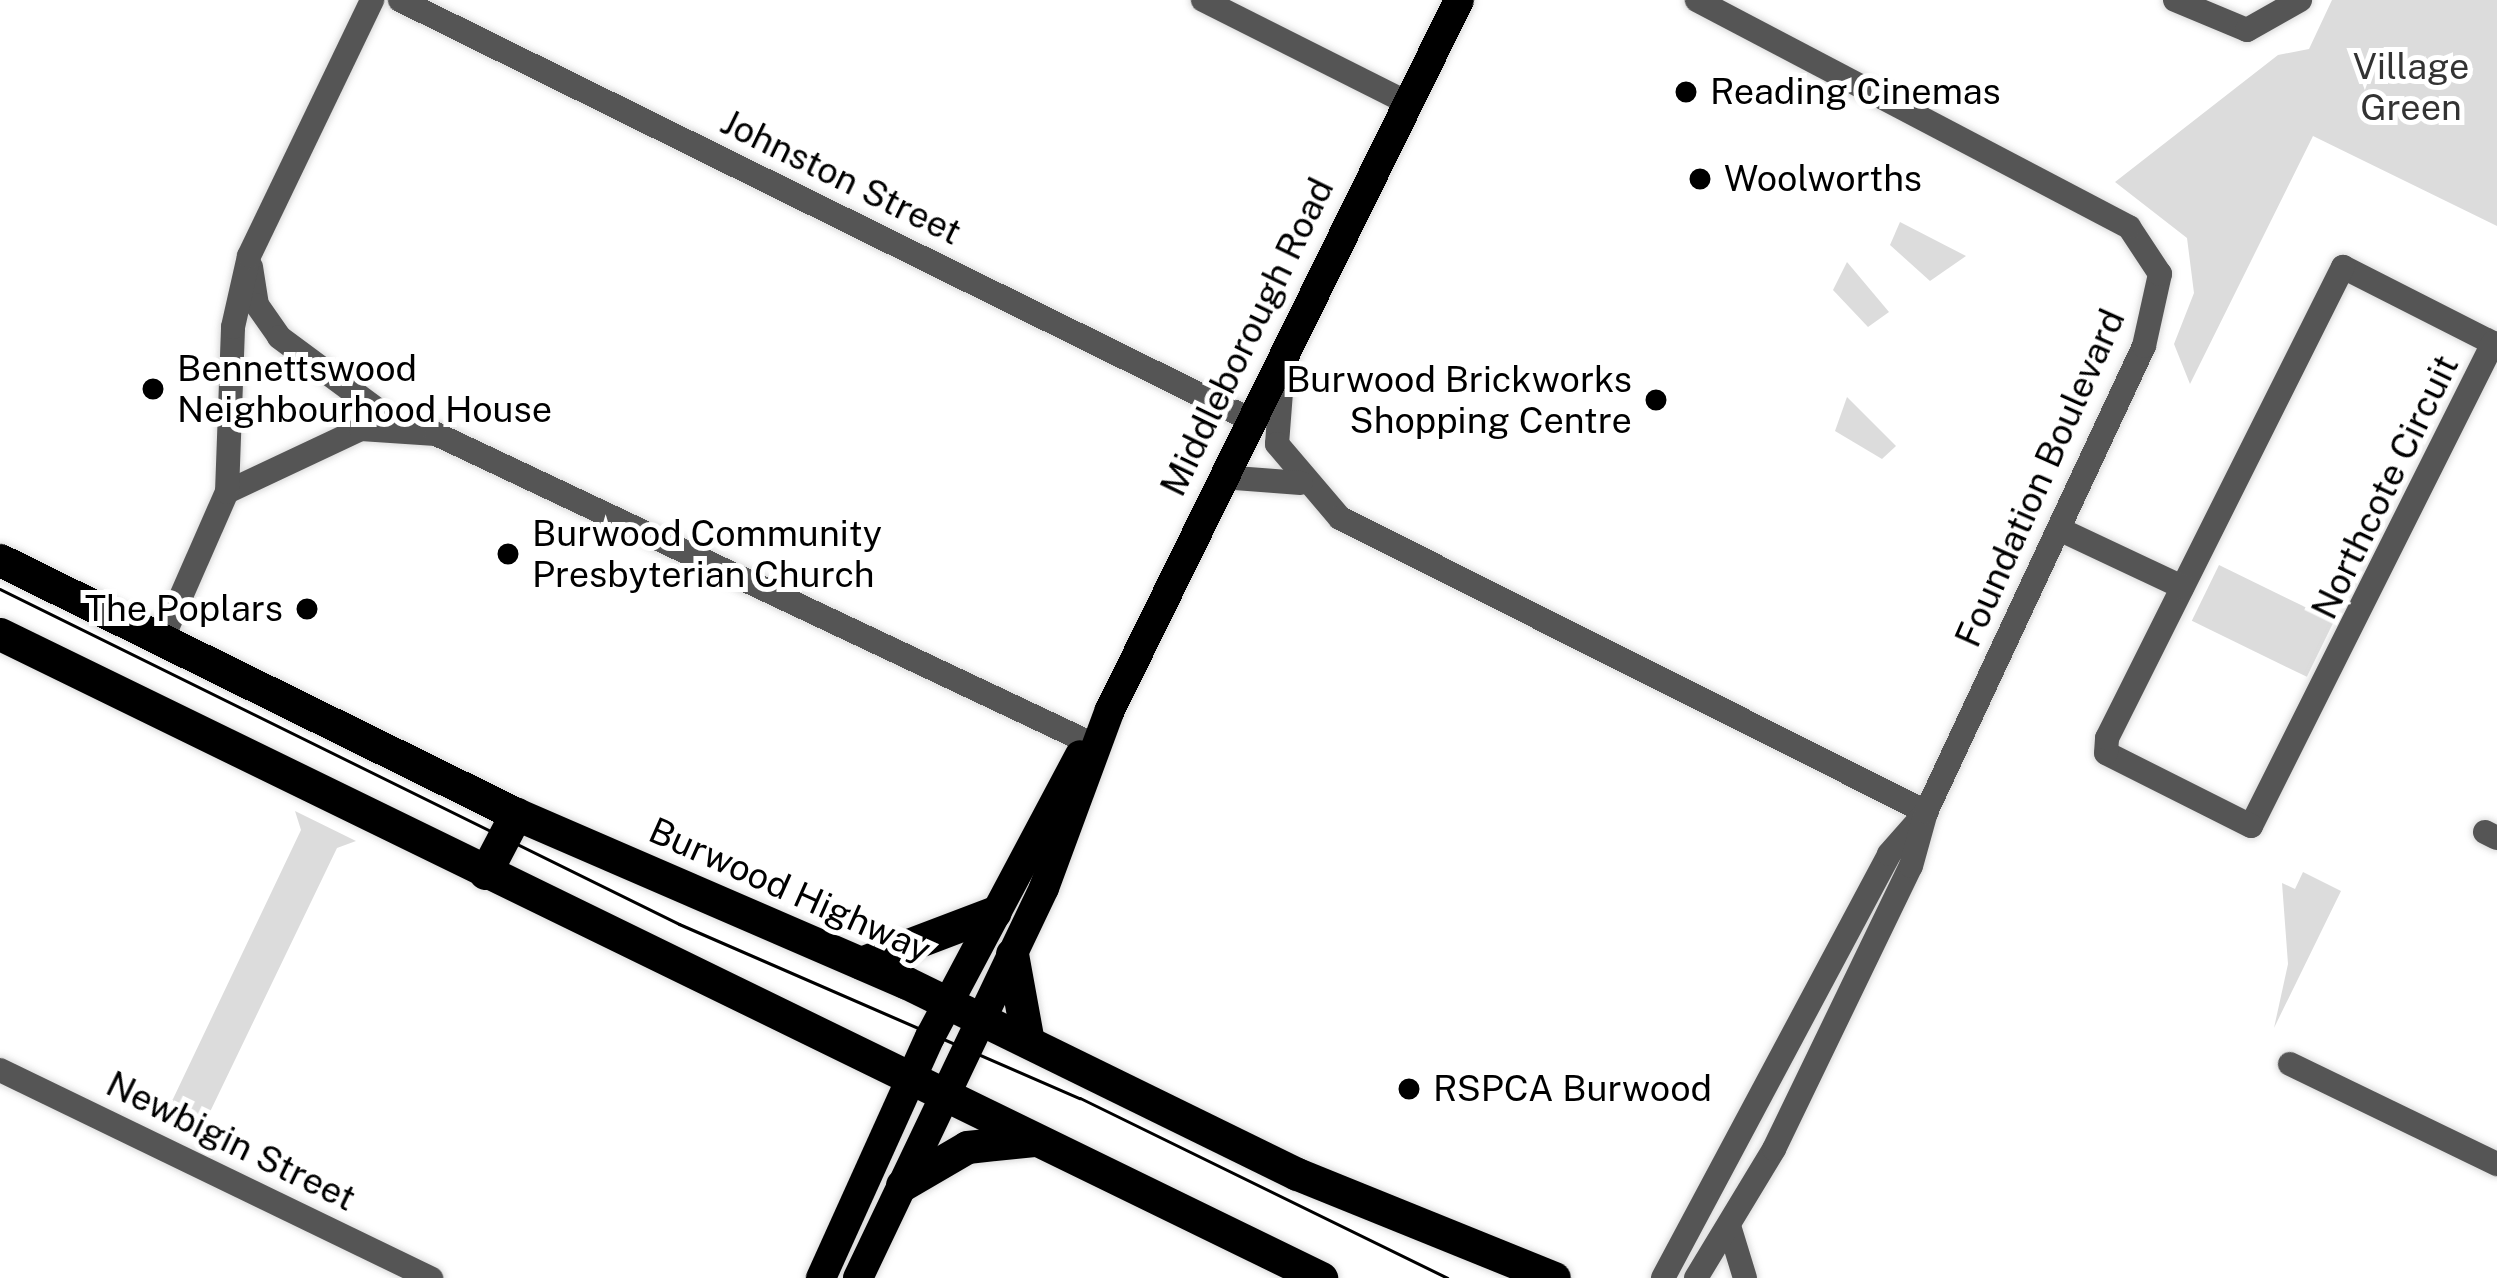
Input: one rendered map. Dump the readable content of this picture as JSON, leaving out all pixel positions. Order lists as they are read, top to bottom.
{
  "streets": {
    "highway": ["Burwood Highway"],
    "main road": ["Middleborough Road"],
    "street": [
      "Johnston Street",
      "Foundation Boulevard",
      "Northcote Circuit",
      "Newbigin Street"
    ]
  },
  "crossings": [
    ["Johnston Street", "Middleborough Road"],
    ["Middleborough Road", "Burwood Highway"]
  ],
  "parks": ["Village Green"],
  "places": [
    "Reading Cinemas",
    "Woolworths",
    "Bennettswood Neighbourhood House",
    "Burwood Brickworks Shopping Centre",
    "Burwood Community Presbyterian Church",
    "The Poplars",
    "RSPCA Burwood"
  ]
}
